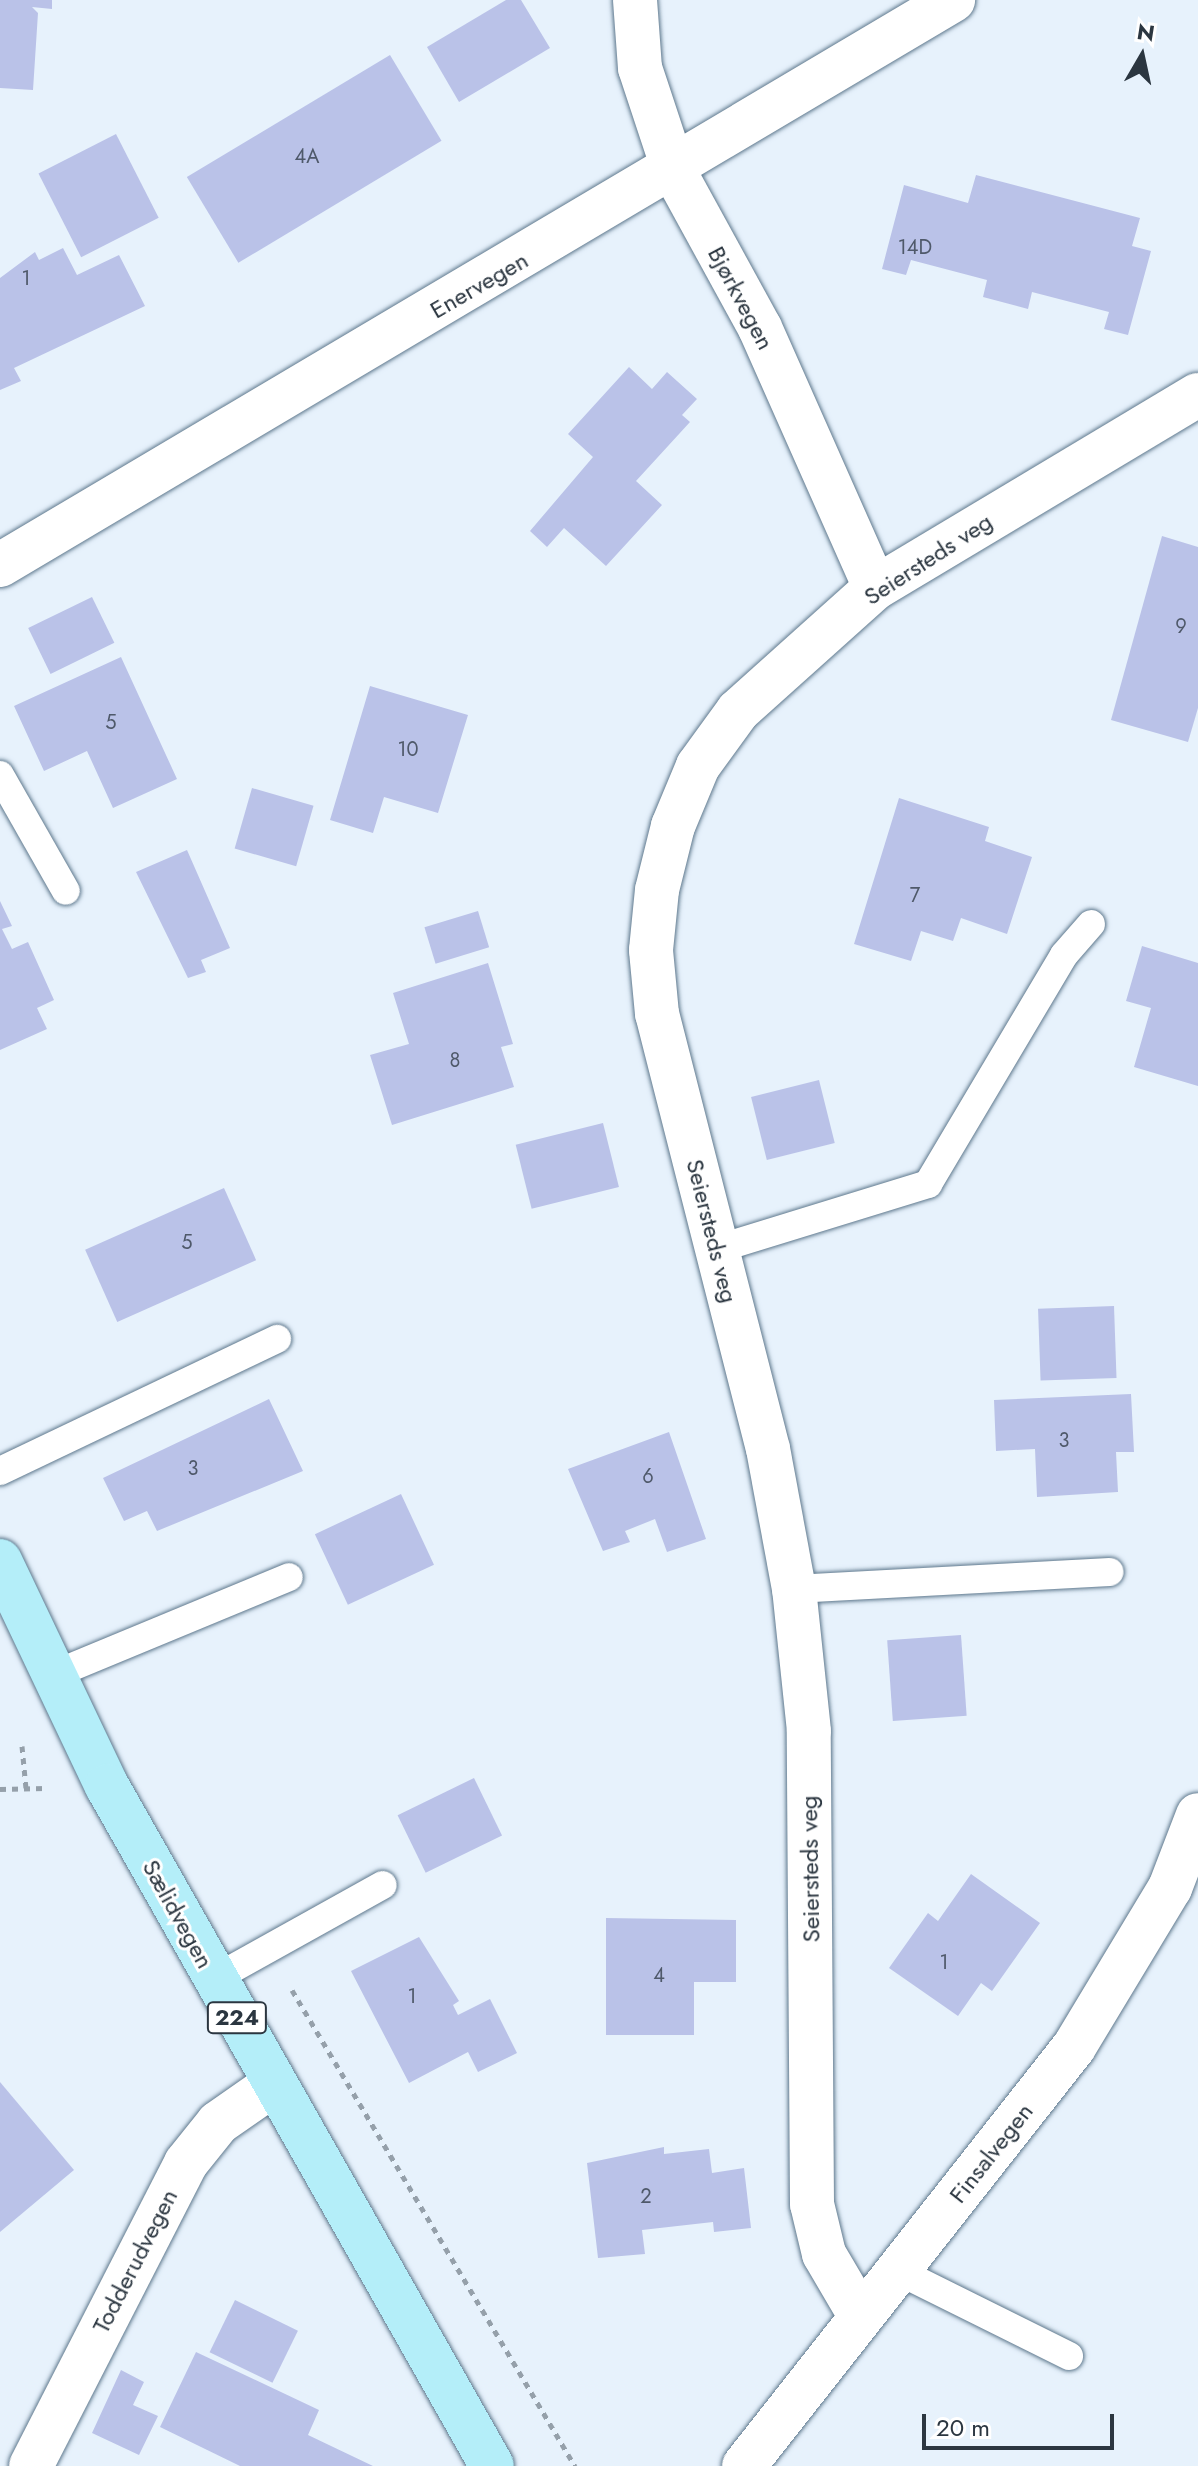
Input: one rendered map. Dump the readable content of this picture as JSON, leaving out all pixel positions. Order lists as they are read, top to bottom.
{
  "streets": {
    "main road": ["Sælidvegen", "224"],
    "street": [
      "Enervegen",
      "Bjørkvegen",
      "Seiersteds veg",
      "Finsalvegen",
      "Todderudvegen"
    ]
  },
  "crossings": [
    ["Enervegen", "Bjørkvegen"],
    ["Bjørkvegen", "Seiersteds veg"],
    ["Seiersteds veg", "Finsalvegen"],
    ["Sælidvegen", "Todderudvegen"]
  ],
  "house_numbers": [
    "4A",
    "14D",
    "1",
    "9",
    "5",
    "10",
    "7",
    "8",
    "5",
    "3",
    "3",
    "6",
    "1",
    "4",
    "1",
    "2"
  ],
  "scale_bar": "20 m",
  "north": "top"
}
